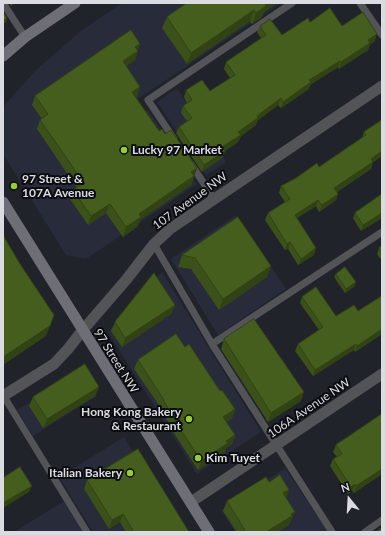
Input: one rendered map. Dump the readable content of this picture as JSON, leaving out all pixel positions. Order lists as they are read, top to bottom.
{
  "streets": {
    "main road": ["97 Street NW"],
    "street": ["107 Avenue NW", "106A Avenue NW"]
  },
  "crossings": [
    ["107 Avenue NW", "97 Street NW"],
    ["97 Street NW", "106A Avenue NW"]
  ],
  "places": [
    "Lucky 97 Market",
    "97 Street & 107A Avenue",
    "Hong Kong Bakery & Restaurant",
    "Kim Tuyet",
    "Italian Bakery"
  ],
  "north": "top"
}
